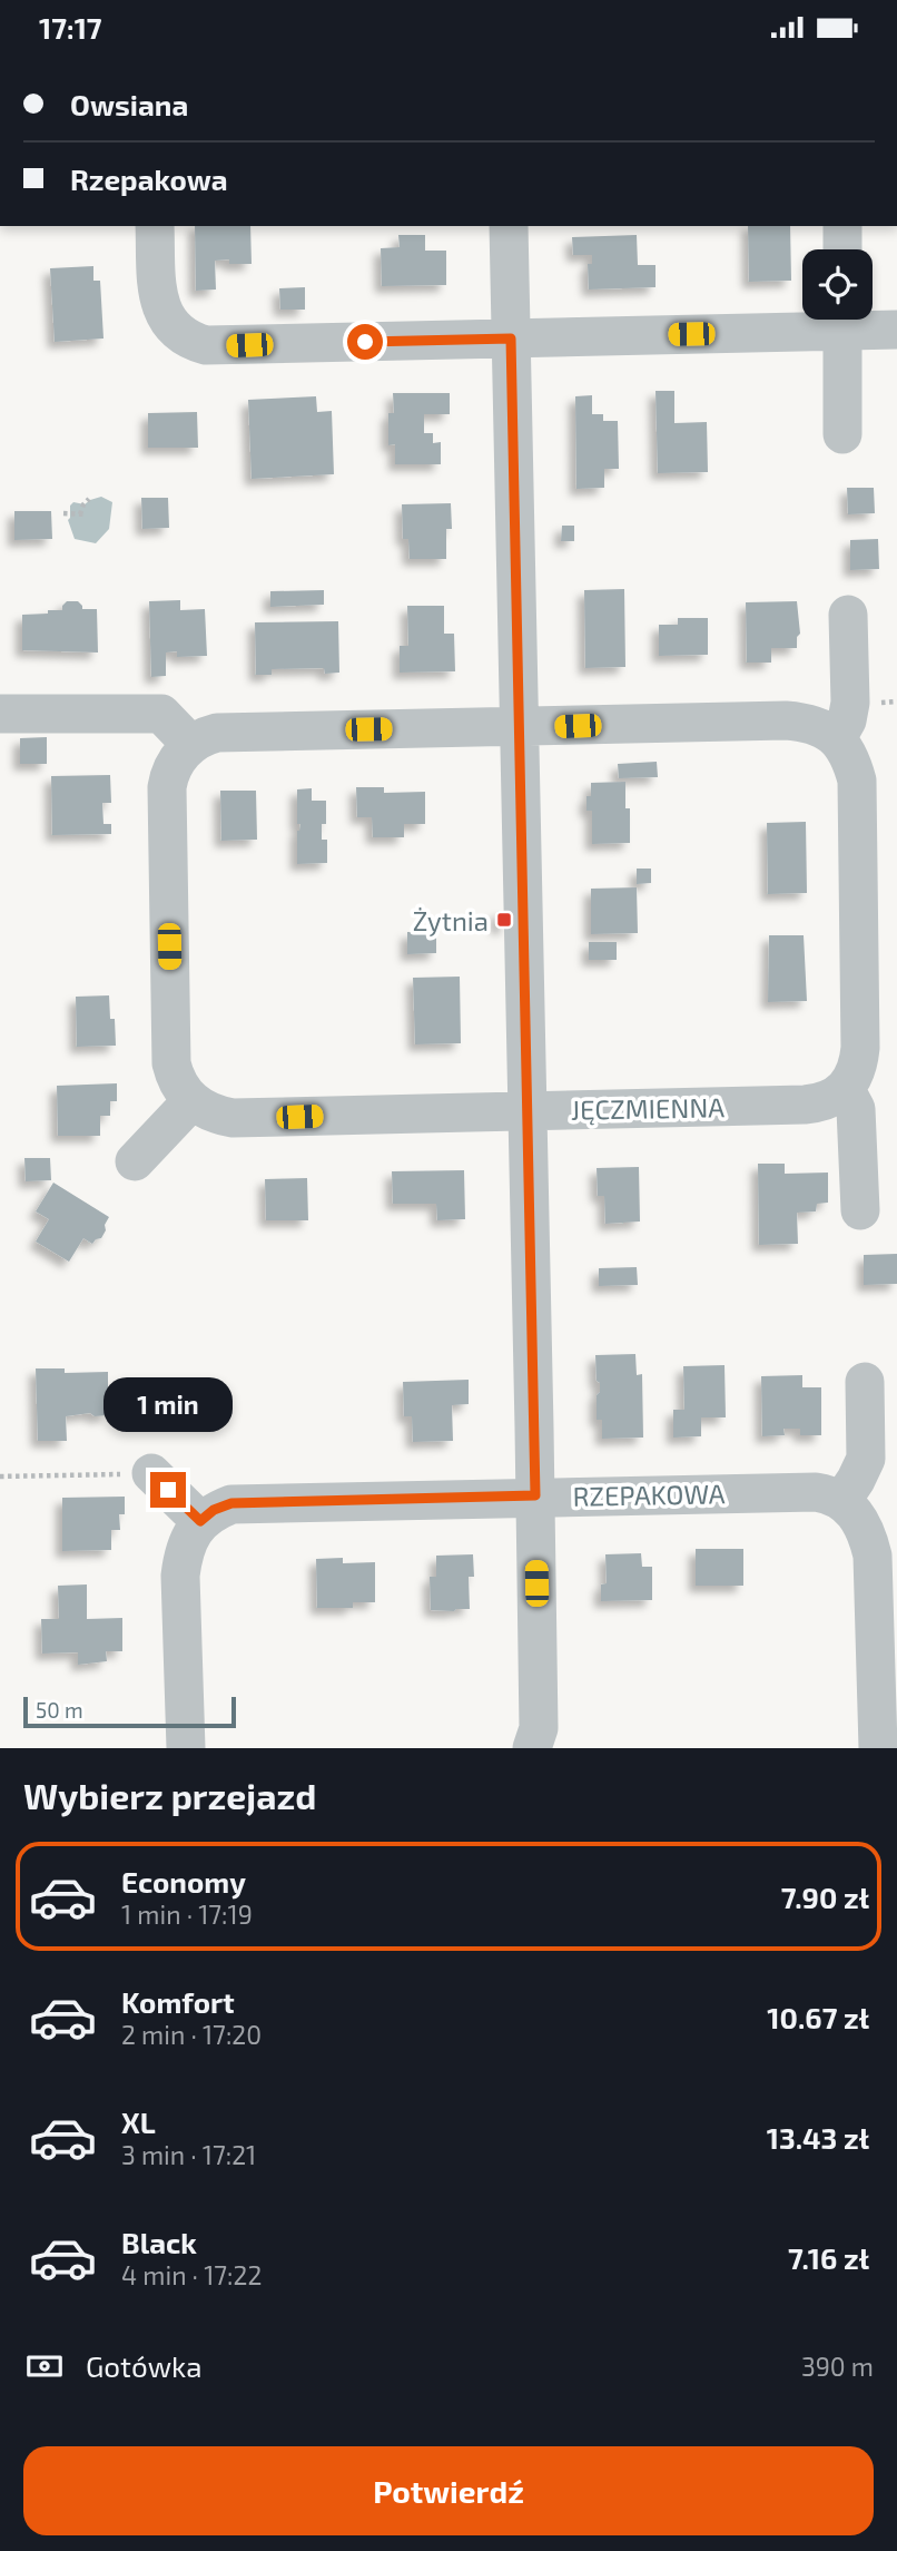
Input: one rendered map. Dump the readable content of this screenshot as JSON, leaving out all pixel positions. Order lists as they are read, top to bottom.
{
  "streets": {
    "street": ["JĘCZMIENNA", "RZEPAKOWA"]
  },
  "places": {
    "transit": ["Żytnia"]
  },
  "scale_bar": "50 m",
  "page": {
    "status": "17:17",
    "banner": ["Owsiana", "Rzepakowa"],
    "bubble": "1 min",
    "scale": "50 m",
    "heading": "Wybierz przejazd",
    "list": [
      {
        "name": "Economy",
        "note": "1 min · 17:19",
        "value": "7.90 zł"
      },
      {
        "name": "Komfort",
        "note": "2 min · 17:20",
        "value": "10.67 zł"
      },
      {
        "name": "XL",
        "note": "3 min · 17:21",
        "value": "13.43 zł"
      },
      {
        "name": "Black",
        "note": "4 min · 17:22",
        "value": "7.16 zł"
      }
    ],
    "pay": ["Gotówka", "390 m"],
    "buttons": "Potwierdź"
  }
}
